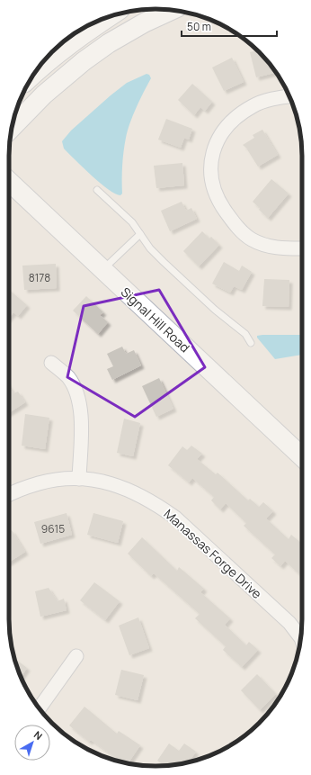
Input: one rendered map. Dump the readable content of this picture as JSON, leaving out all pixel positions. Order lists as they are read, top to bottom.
{
  "streets": {
    "main road": ["Signal Hill Road"],
    "street": ["Manassas Forge Drive"]
  },
  "house_numbers": ["8178", "9615"],
  "scale_bar": "50 m",
  "north": "top right"
}
